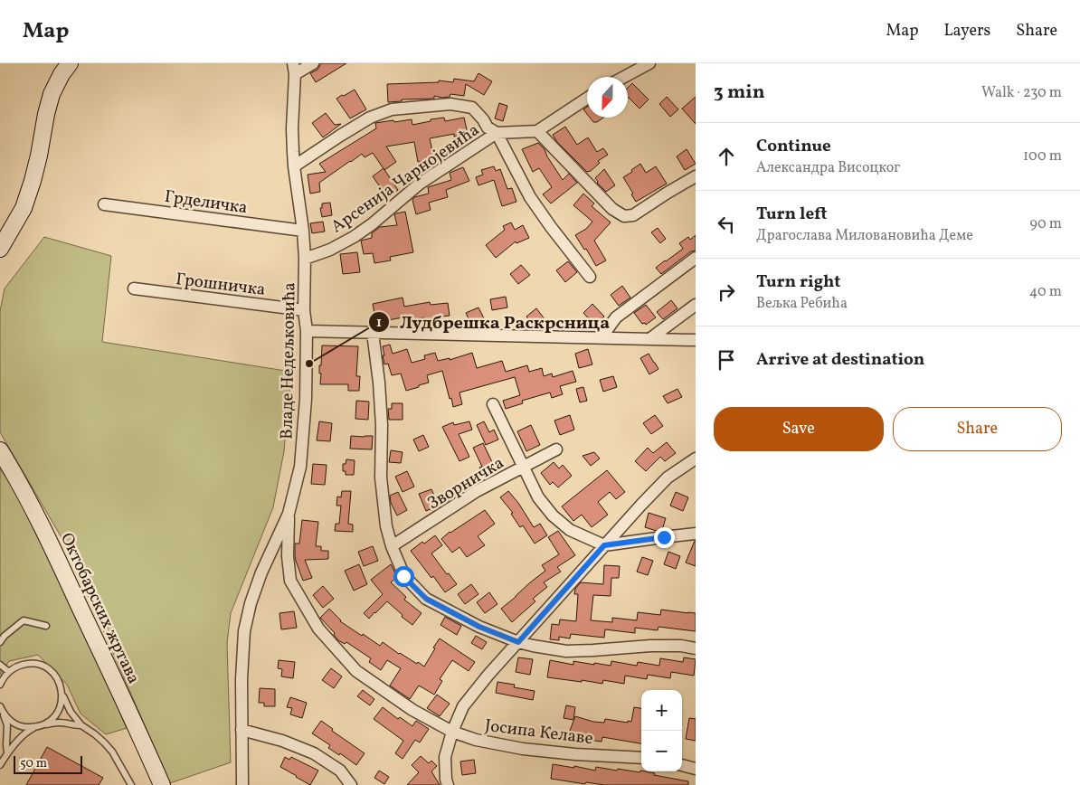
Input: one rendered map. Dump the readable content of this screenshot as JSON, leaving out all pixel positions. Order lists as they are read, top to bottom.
{
  "streets": {
    "street": [
      "Арсенија Чарнојевића",
      "Грделичка",
      "Грошничка",
      "Владе Недељковића",
      "Зворничка",
      "Октобарских жртава",
      "Јосипа Келаве"
    ]
  },
  "crossings": [
    ["Арсенија Чарнојевића", "Владе Недељковића"],
    ["Грделичка", "Владе Недељковића"],
    ["Грошничка", "Владе Недељковића"],
    ["Владе Недељковића", "Јосипа Келаве"]
  ],
  "places": ["Лудбрешка Раскрсница"],
  "scale_bar": "50 m",
  "north": "bottom",
  "page": {
    "header": "Map",
    "nav": ["Map", "Layers", "Share"],
    "heading": ["3 min", "Walk · 230 m"],
    "list": [
      ["Continue", "Александра Висоцког", "100 m"],
      ["Turn left", "Драгослава Миловановића Деме", "90 m"],
      ["Turn right", "Вељка Ребића", "40 m"],
      "Arrive at destination"
    ],
    "buttons": ["Save", "Share"],
    "map_buttons": ["+", "−"],
    "scale": "50 m"
  }
}
